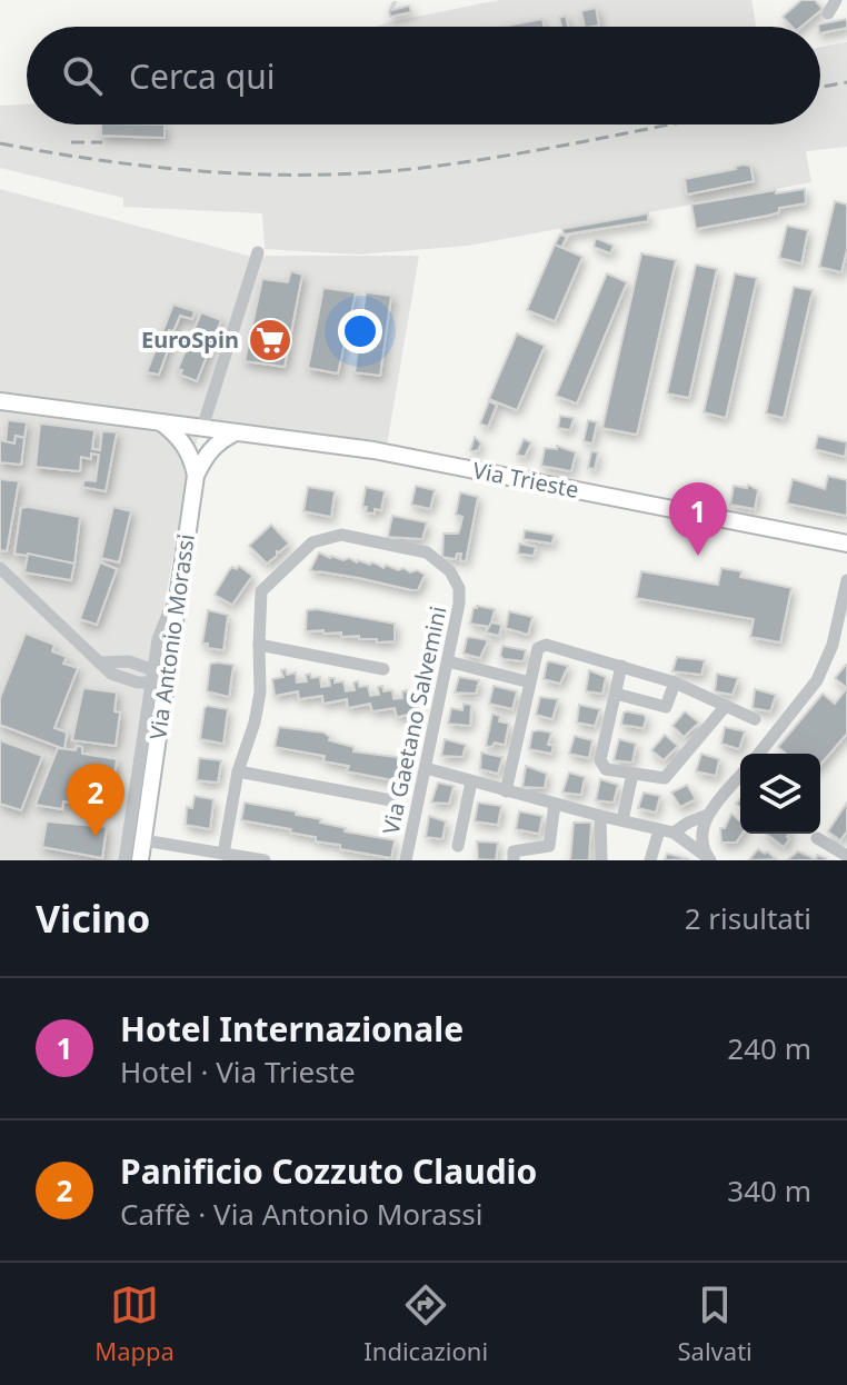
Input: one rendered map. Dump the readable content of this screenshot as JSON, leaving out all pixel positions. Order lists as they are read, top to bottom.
{
  "streets": {
    "main road": ["Via Trieste", "Via Antonio Morassi"],
    "street": ["Via Gaetano Salvemini"]
  },
  "crossings": [
    ["Via Trieste", "Via Antonio Morassi"]
  ],
  "places": {
    "supermarket": ["EuroSpin"]
  },
  "page": {
    "search": "Cerca qui",
    "pins": ["1", "2"],
    "heading": ["Vicino", "2 risultati"],
    "list": [
      {
        "mark": "1",
        "name": "Hotel Internazionale",
        "note": "Hotel · Via Trieste",
        "value": "240 m"
      },
      {
        "mark": "2",
        "name": "Panificio Cozzuto Claudio",
        "note": "Caffè · Via Antonio Morassi",
        "value": "340 m"
      }
    ],
    "nav": ["Mappa", "Indicazioni", "Salvati"]
  }
}
